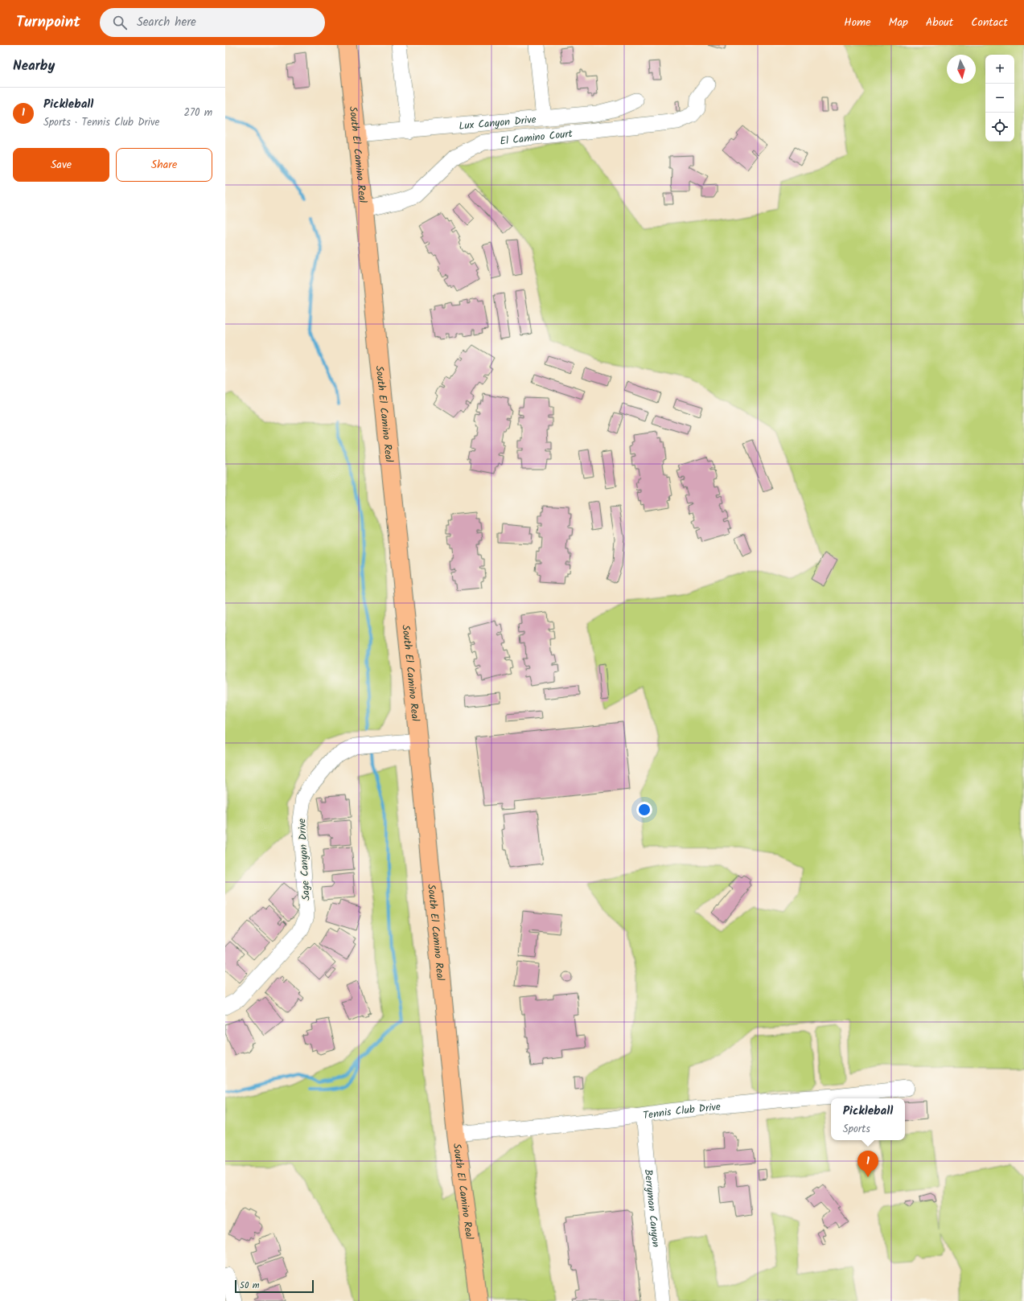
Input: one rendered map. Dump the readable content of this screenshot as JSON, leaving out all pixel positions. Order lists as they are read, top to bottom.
{
  "streets": {
    "main road": ["South El Camino Real"],
    "street": [
      "Lux Canyon Drive",
      "El Camino Court",
      "Sage Canyon Drive",
      "Tennis Club Drive",
      "Berryman Canyon"
    ]
  },
  "crossings": [
    ["Lux Canyon Drive", "South El Camino Real"],
    ["El Camino Court", "South El Camino Real"],
    ["South El Camino Real", "Sage Canyon Drive"],
    ["South El Camino Real", "Tennis Club Drive"],
    ["Tennis Club Drive", "Berryman Canyon"]
  ],
  "scale_bar": "50 m",
  "north": "bottom",
  "page": {
    "header": "Turnpoint",
    "search": "Search here",
    "nav": [
      "Home",
      "Map",
      "About",
      "Contact"
    ],
    "heading": "Nearby",
    "map_buttons": ["+", "−"],
    "list": [
      {
        "mark": "1",
        "name": "Pickleball",
        "note": "Sports · Tennis Club Drive",
        "value": "270 m"
      }
    ],
    "buttons": ["Save", "Share"],
    "popup": ["Pickleball", "Sports"],
    "pins": "1",
    "scale": "50 m"
  }
}
